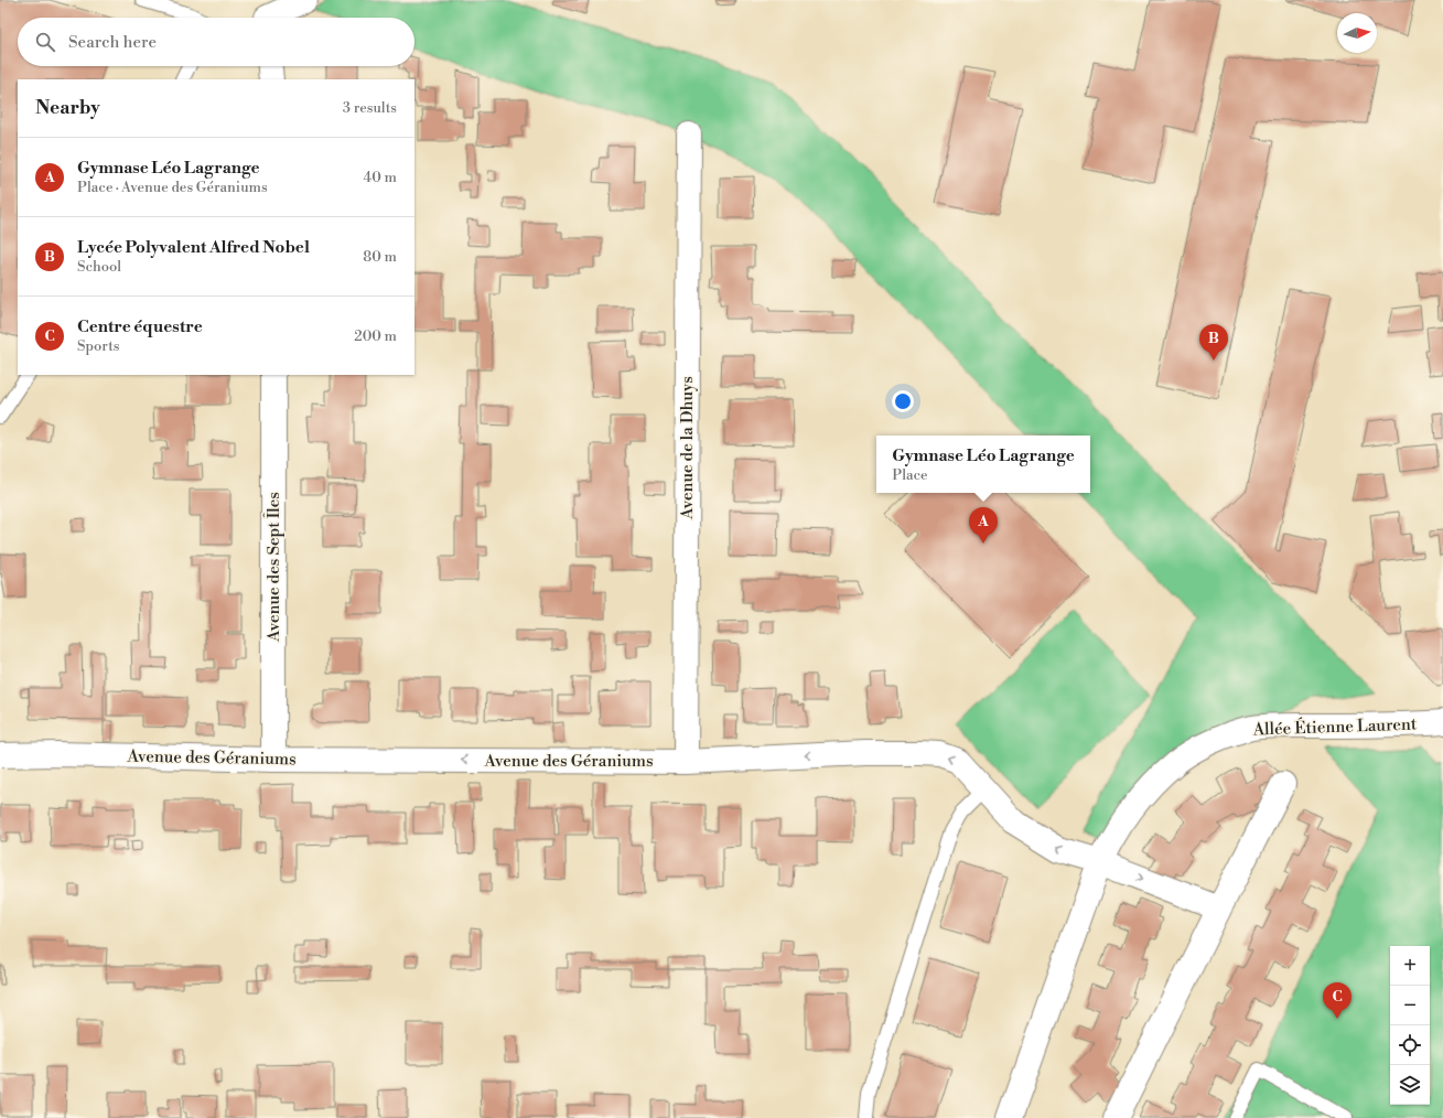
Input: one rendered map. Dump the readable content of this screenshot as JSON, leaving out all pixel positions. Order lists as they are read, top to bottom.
{
  "streets": {
    "street": [
      "Avenue de la Dhuys",
      "Avenue des Sept Îles",
      "Allée Étienne Laurent",
      "Avenue des Géraniums"
    ]
  },
  "crossings": [
    ["Avenue de la Dhuys", "Avenue des Géraniums"],
    ["Avenue des Sept Îles", "Avenue des Géraniums"],
    ["Allée Étienne Laurent", "Avenue des Géraniums"]
  ],
  "north": "right",
  "page": {
    "search": "Search here",
    "heading": ["Nearby", "3 results"],
    "list": [
      {
        "mark": "A",
        "name": "Gymnase Léo Lagrange",
        "note": "Place · Avenue des Géraniums",
        "value": "40 m"
      },
      {
        "mark": "B",
        "name": "Lycée Polyvalent Alfred Nobel",
        "note": "School",
        "value": "80 m"
      },
      {
        "mark": "C",
        "name": "Centre équestre",
        "note": "Sports",
        "value": "200 m"
      }
    ],
    "pins": ["B", "A", "C"],
    "popup": ["Gymnase Léo Lagrange", "Place"],
    "map_buttons": ["+", "−"]
  }
}
